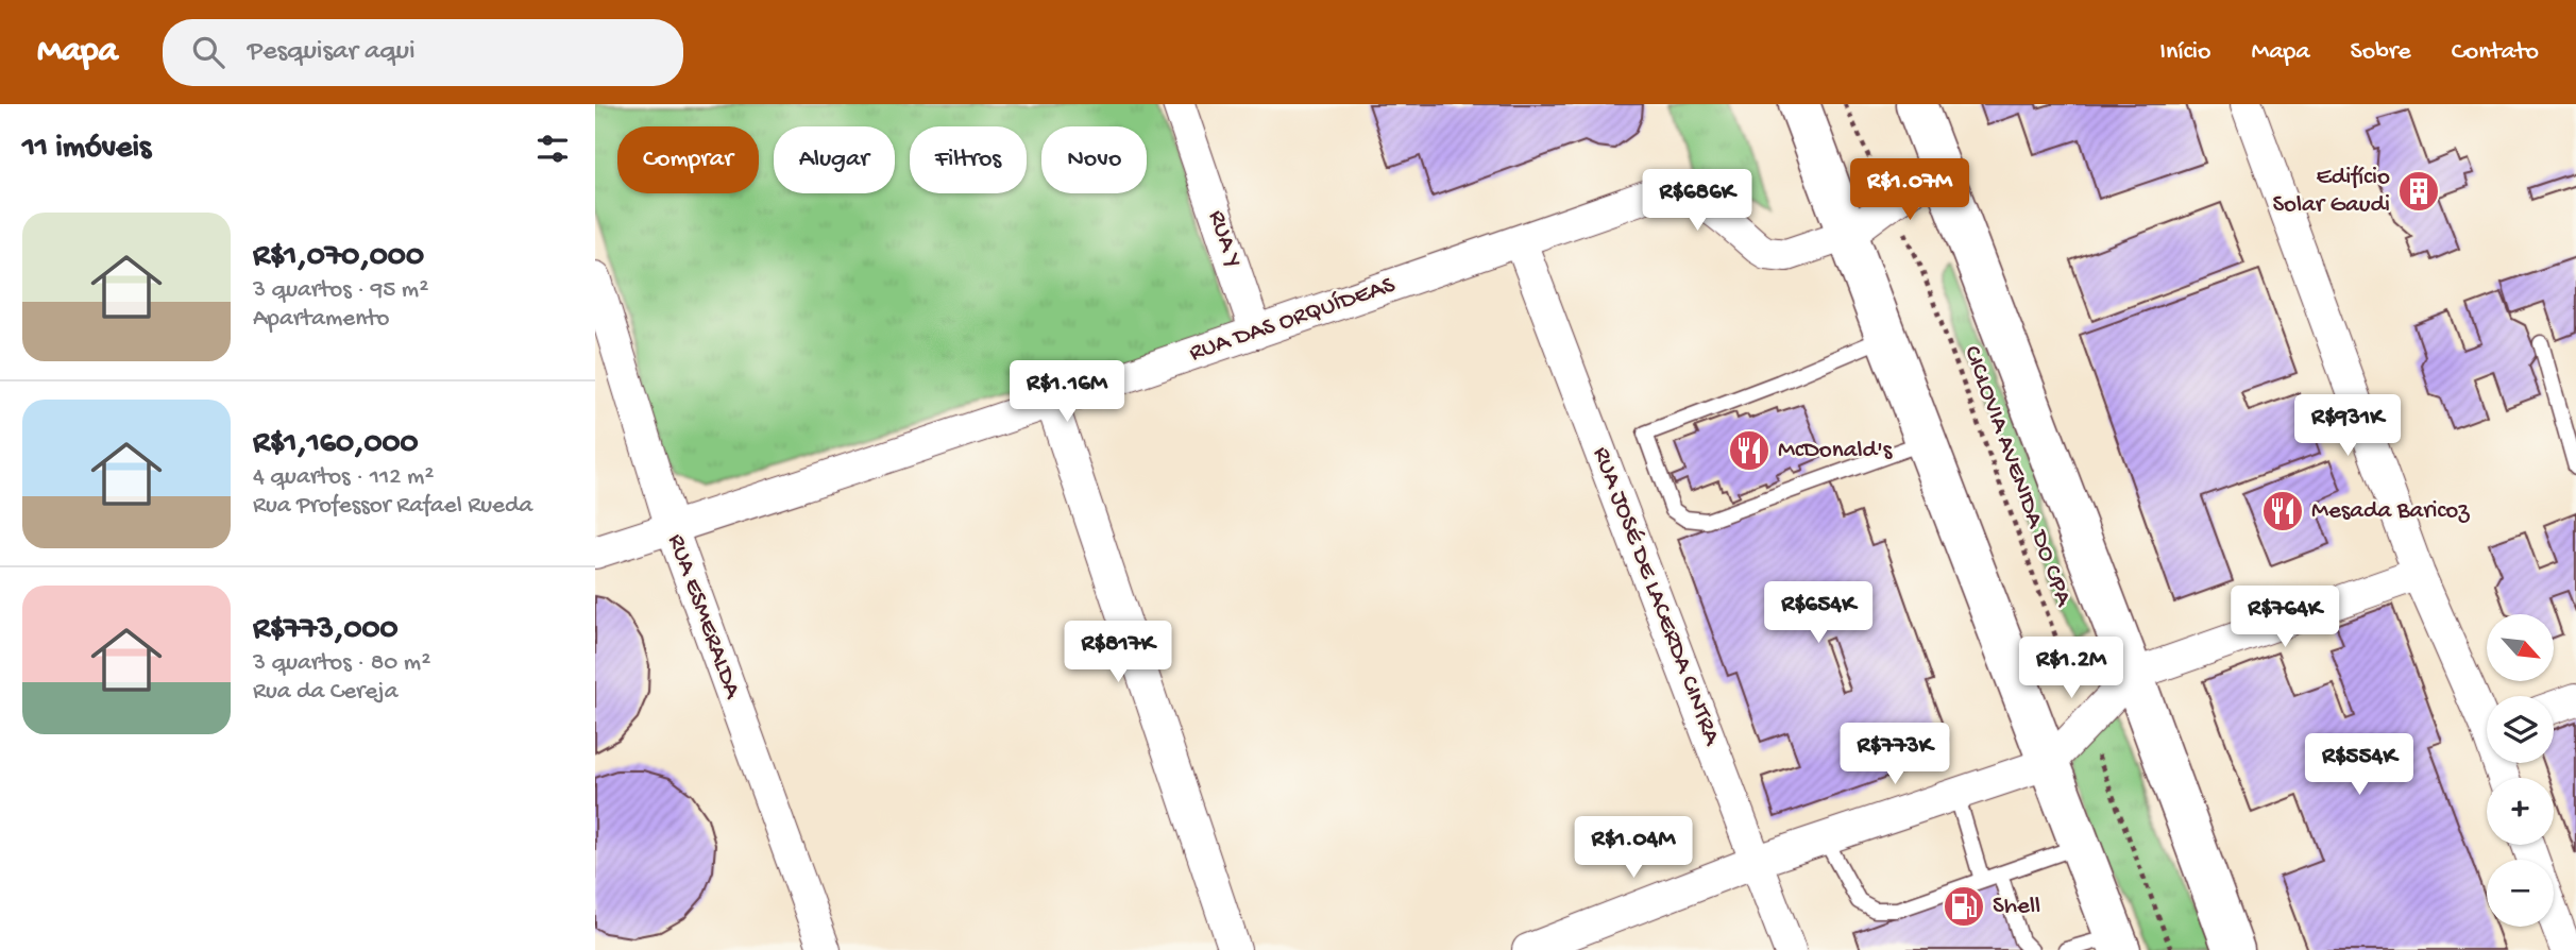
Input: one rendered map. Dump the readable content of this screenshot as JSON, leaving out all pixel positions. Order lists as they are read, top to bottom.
{
  "streets": {
    "street": [
      "RUA Y",
      "RUA DAS ORQUÍDEAS",
      "RUA JOSÉ DE LACERDA CINTRA",
      "RUA ESMERALDA"
    ],
    "path": ["CICLOVIA AVENIDA DO CPA"]
  },
  "crossings": [
    ["RUA Y", "RUA DAS ORQUÍDEAS"],
    ["RUA DAS ORQUÍDEAS", "CICLOVIA AVENIDA DO CPA"],
    ["RUA DAS ORQUÍDEAS", "RUA JOSÉ DE LACERDA CINTRA"],
    ["RUA DAS ORQUÍDEAS", "RUA ESMERALDA"]
  ],
  "places": {
    "building": ["Edifício Solar Gaudi"],
    "restaurant": ["McDonald's", "Mesada Baricoz"],
    "fuel station": ["Shell"]
  },
  "north": "bottom right",
  "page": {
    "header": "Mapa",
    "search": "Pesquisar aqui",
    "nav": [
      "Início",
      "Mapa",
      "Sobre",
      "Contato"
    ],
    "heading": "11 imóveis",
    "chip": [
      "Comprar",
      "Alugar",
      "Filtros",
      "Novo"
    ],
    "price": [
      "R$1.07M",
      "R$686K",
      "R$1.16M",
      "R$931K",
      "R$654K",
      "R$764K",
      "R$817K",
      "R$1.2M",
      "R$773K",
      "R$554K",
      "R$1.04M"
    ],
    "list": [
      {
        "name": "R$1,070,000",
        "note": "3 quartos · 95 m² · Apartamento"
      },
      {
        "name": "R$1,160,000",
        "note": "4 quartos · 112 m² · Rua Professor Rafael Rueda"
      },
      {
        "name": "R$773,000",
        "note": "3 quartos · 80 m² · Rua da Cereja"
      }
    ],
    "map_buttons": ["+", "−"]
  }
}
